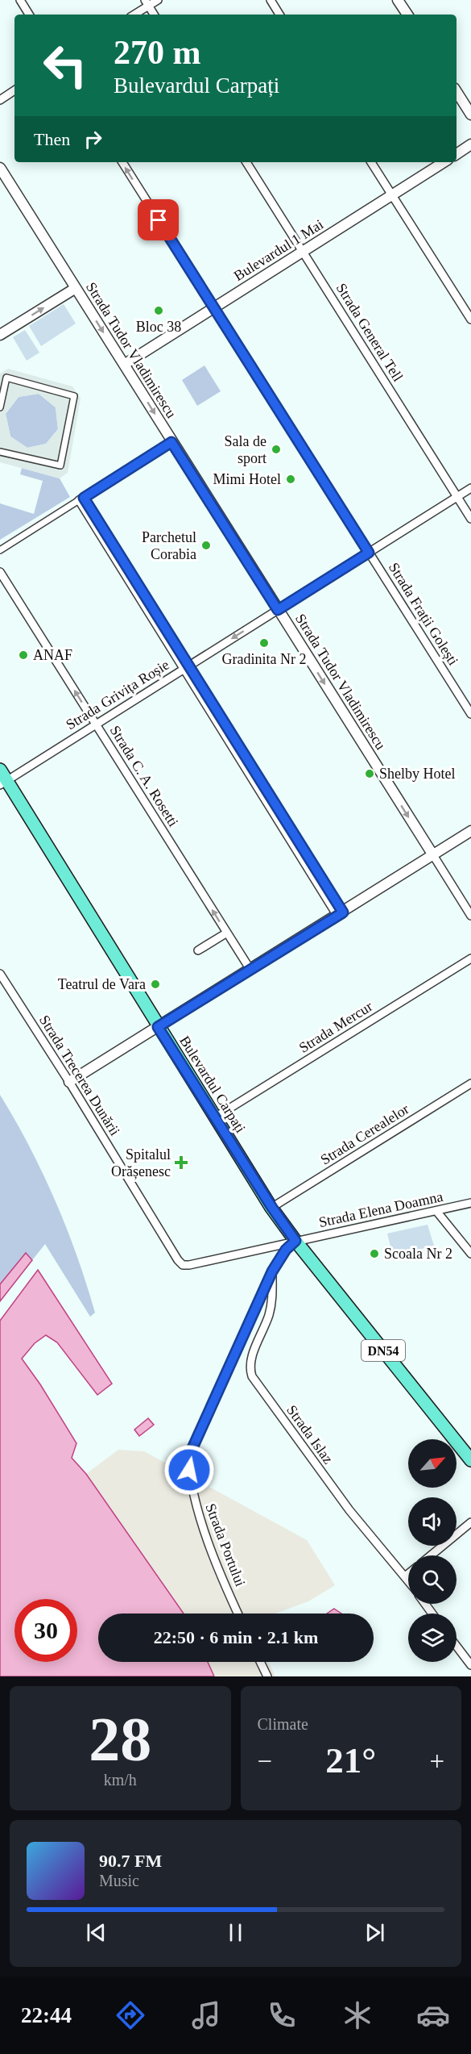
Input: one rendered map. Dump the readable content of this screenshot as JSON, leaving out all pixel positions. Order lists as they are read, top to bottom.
{
  "streets": {
    "main road": ["Bulevardul Carpați", "DN54"],
    "street": [
      "Bulevardul 1 Mai",
      "Strada General Tell",
      "Strada Tudor Vladimirescu",
      "Strada Frații Golești",
      "Strada Grivița Roșie",
      "Strada C. A. Rosetti",
      "Strada Mercur",
      "Strada Trecerea Dunării",
      "Strada Cerealelor",
      "Strada Elena Doamna",
      "Strada Islaz",
      "Strada Portului"
    ]
  },
  "crossings": [
    ["Bulevardul 1 Mai", "Strada General Tell"],
    ["Bulevardul 1 Mai", "Strada Tudor Vladimirescu"],
    ["Bulevardul 1 Mai", "Strada Frații Golești"],
    ["Strada General Tell", "Strada Grivița Roșie"],
    ["Strada Tudor Vladimirescu", "Strada Grivița Roșie"],
    ["Strada Frații Golești", "Strada Grivița Roșie"],
    ["Strada Grivița Roșie", "Strada C. A. Rosetti"],
    ["Strada Grivița Roșie", "Bulevardul Carpați"],
    ["Strada Mercur", "Bulevardul Carpați"],
    ["Strada Trecerea Dunării", "Bulevardul Carpați"],
    ["Strada Trecerea Dunării", "Strada Elena Doamna"],
    ["Strada Trecerea Dunării", "DN54"],
    ["Strada Trecerea Dunării", "Strada Portului"],
    ["Bulevardul Carpați", "Strada Cerealelor"],
    ["Bulevardul Carpați", "Strada Elena Doamna"],
    ["Bulevardul Carpați", "DN54"],
    ["Bulevardul Carpați", "Strada Portului"],
    ["Strada Elena Doamna", "DN54"],
    ["Strada Elena Doamna", "Strada Portului"],
    ["DN54", "Strada Portului"],
    ["Strada Islaz", "Strada Portului"]
  ],
  "one_way": ["Strada Tudor Vladimirescu", "Strada C. A. Rosetti"],
  "places": {
    "other": [
      "Bloc 38",
      "Sala de sport",
      "Mimi Hotel",
      "Parchetul Corabia",
      "Gradinita Nr 2",
      "ANAF",
      "Shelby Hotel",
      "Teatrul de Vara",
      "Scoala Nr 2"
    ],
    "health": ["Spitalul Orășenesc"]
  },
  "north": "top right",
  "page": {
    "turn": ["270 m", "Bulevardul Carpați"],
    "then": "Then",
    "limit": "30",
    "trip": "22:50 · 6 min · 2.1 km",
    "tile": [
      ["28", "km/h"],
      "Climate"
    ],
    "heat": ["−", "21°", "+"],
    "song": ["90.7 FM", "Music"],
    "tabs": "22:44"
  }
}
